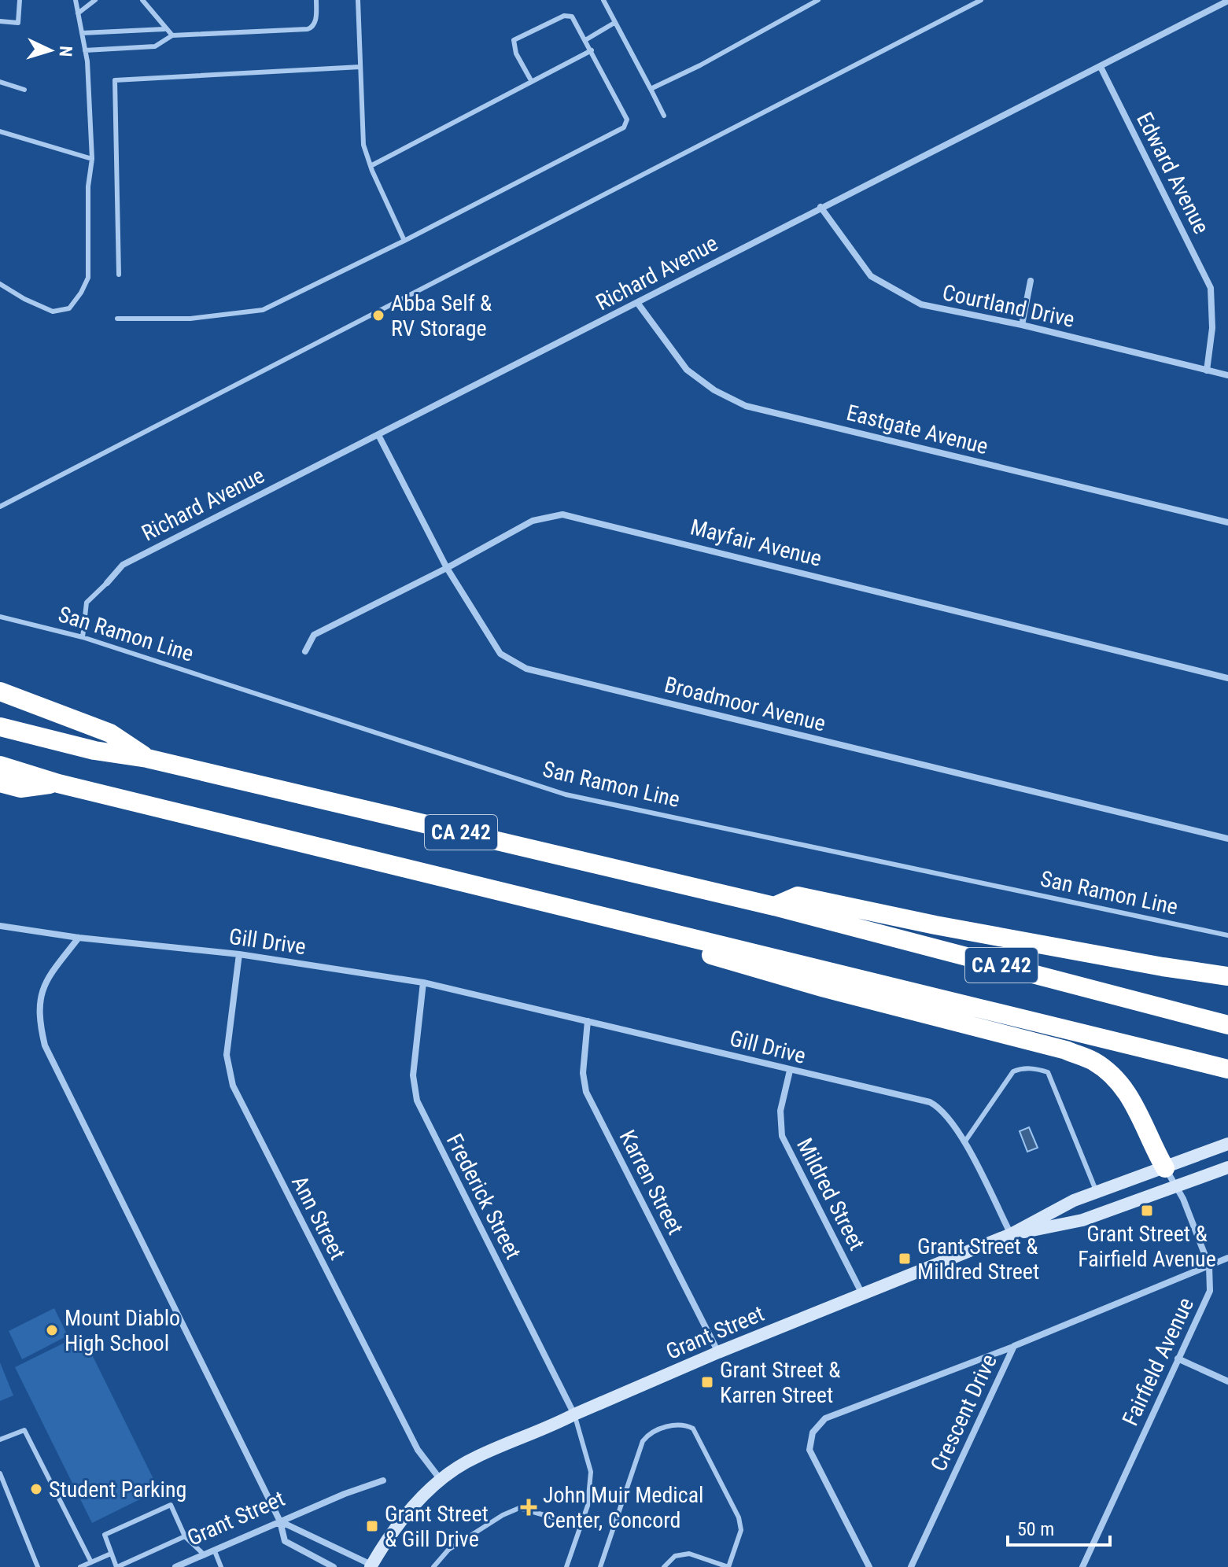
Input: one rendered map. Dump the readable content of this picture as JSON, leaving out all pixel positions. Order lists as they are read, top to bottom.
{
  "streets": {
    "highway": ["CA 242"],
    "street": [
      "Edward Avenue",
      "Richard Avenue",
      "Courtland Drive",
      "Eastgate Avenue",
      "Mayfair Avenue",
      "Broadmoor Avenue",
      "Gill Drive",
      "Karren Street",
      "Mildred Street",
      "Frederick Street",
      "Ann Street",
      "Grant Street",
      "Fairfield Avenue",
      "Crescent Drive"
    ],
    "lane": ["San Ramon Line"]
  },
  "crossings": [
    ["Edward Avenue", "Richard Avenue"],
    ["Edward Avenue", "Courtland Drive"],
    ["Richard Avenue", "Courtland Drive"],
    ["Richard Avenue", "Eastgate Avenue"],
    ["Richard Avenue", "Broadmoor Avenue"],
    ["Mayfair Avenue", "Broadmoor Avenue"],
    ["Gill Drive", "Karren Street"],
    ["Gill Drive", "Mildred Street"],
    ["Gill Drive", "Frederick Street"],
    ["Gill Drive", "Ann Street"],
    ["Gill Drive", "Grant Street"],
    ["Karren Street", "Grant Street"],
    ["Mildred Street", "Grant Street"],
    ["Frederick Street", "Grant Street"],
    ["Ann Street", "Grant Street"],
    ["Grant Street", "Fairfield Avenue"],
    ["Fairfield Avenue", "Crescent Drive"]
  ],
  "places": {
    "other": ["Abba Self & RV Storage", "Mount Diablo High School", "Student Parking"],
    "transit": [
      "Grant Street & Fairfield Avenue",
      "Grant Street & Mildred Street",
      "Grant Street & Karren Street",
      "Grant Street & Gill Drive"
    ],
    "health": ["John Muir Medical Center, Concord"]
  },
  "scale_bar": "50 m",
  "north": "right"
}
